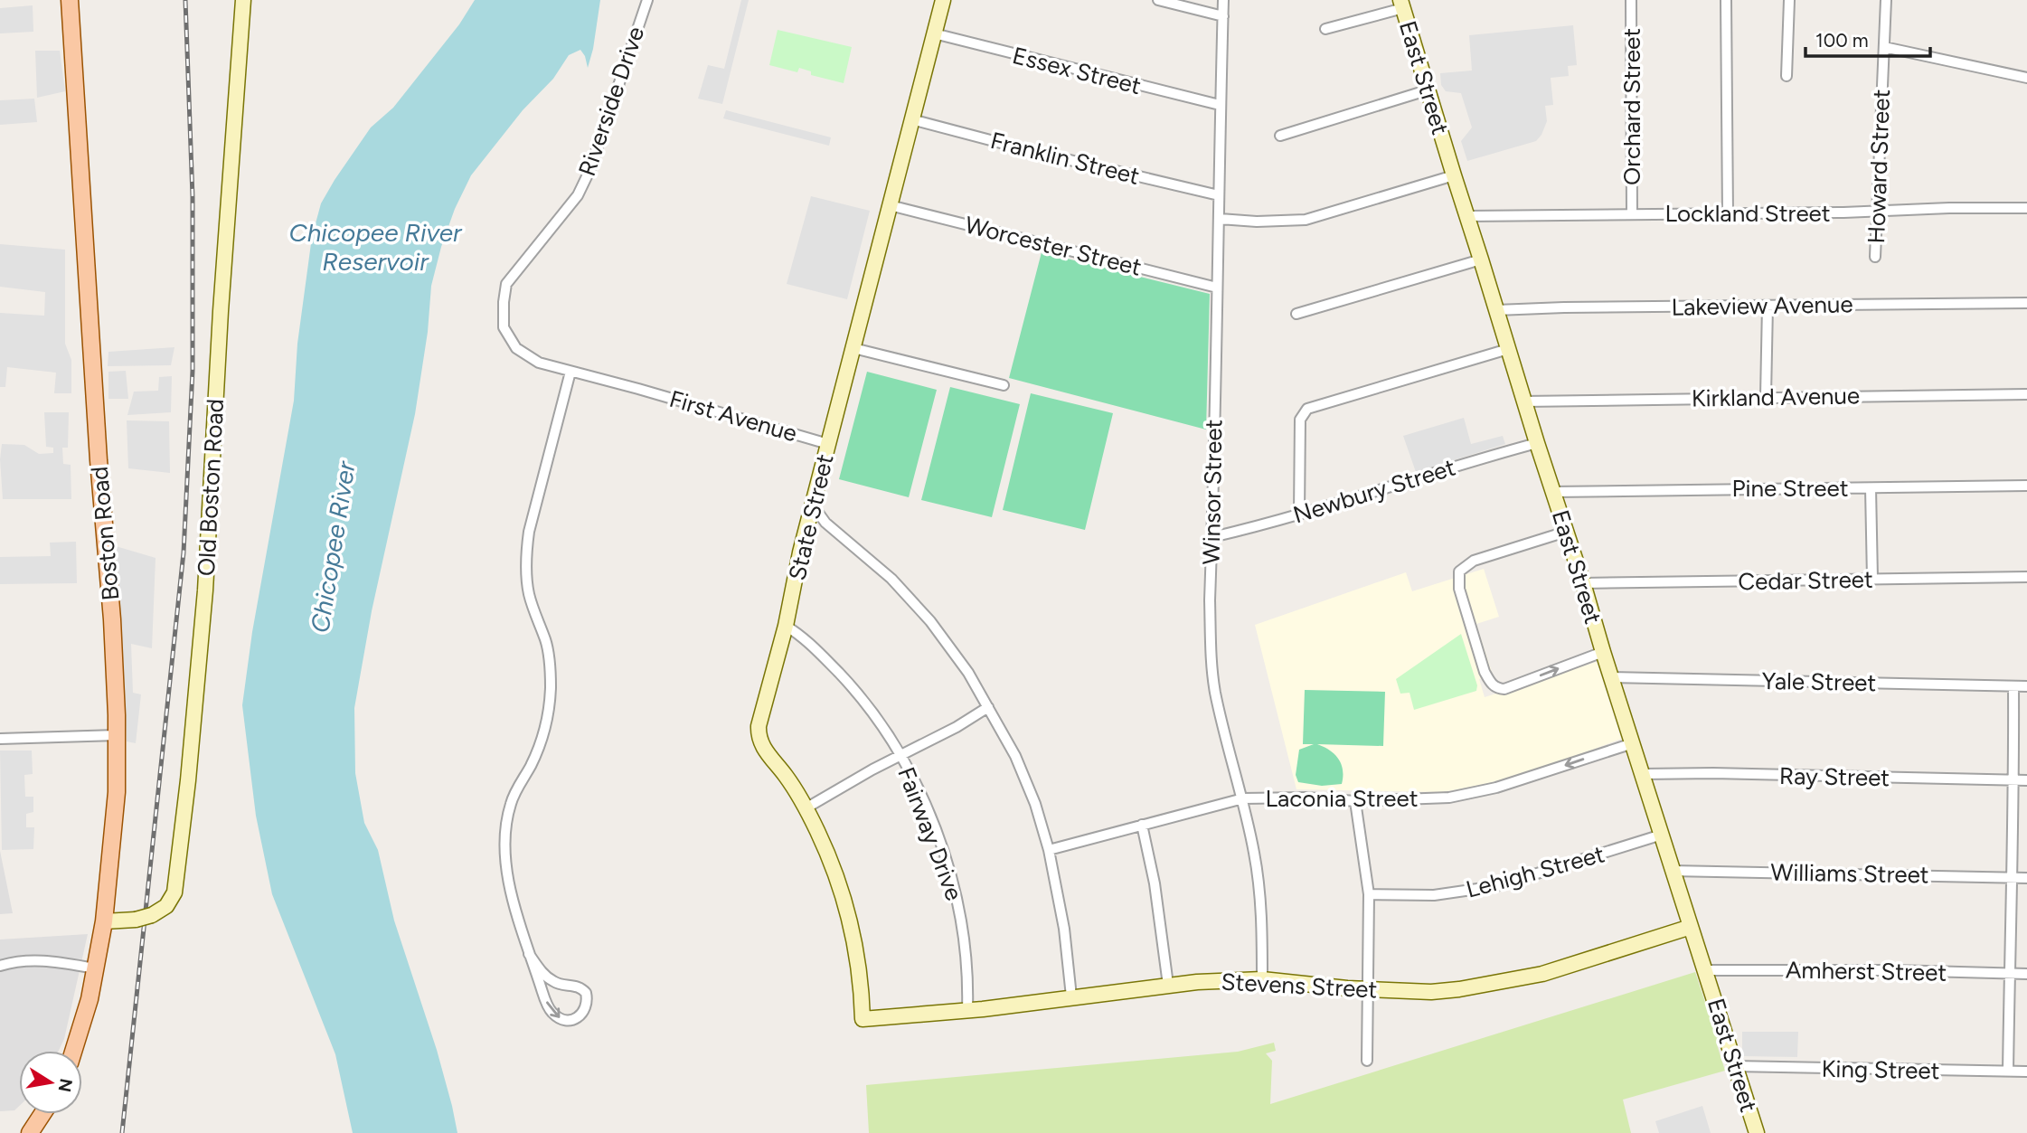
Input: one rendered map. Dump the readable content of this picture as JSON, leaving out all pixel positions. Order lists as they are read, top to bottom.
{
  "streets": {
    "main road": ["Boston Road"],
    "street": [
      "Essex Street",
      "East Street",
      "Riverside Drive",
      "Orchard Street",
      "Franklin Street",
      "Howard Street",
      "Lockland Street",
      "Worcester Street",
      "Lakeview Avenue",
      "Kirkland Avenue",
      "First Avenue",
      "Old Boston Road",
      "Pine Street",
      "Newbury Street",
      "Winsor Street",
      "State Street",
      "Cedar Street",
      "Yale Street",
      "Ray Street",
      "Laconia Street",
      "Fairway Drive",
      "Lehigh Street",
      "Williams Street",
      "Amherst Street",
      "Stevens Street",
      "King Street"
    ]
  },
  "crossings": [
    ["Essex Street", "Winsor Street"],
    ["Essex Street", "State Street"],
    ["East Street", "Lockland Street"],
    ["East Street", "Lakeview Avenue"],
    ["East Street", "Kirkland Avenue"],
    ["East Street", "Pine Street"],
    ["East Street", "Newbury Street"],
    ["East Street", "Cedar Street"],
    ["East Street", "Yale Street"],
    ["East Street", "Ray Street"],
    ["East Street", "Laconia Street"],
    ["East Street", "Lehigh Street"],
    ["East Street", "Williams Street"],
    ["East Street", "Amherst Street"],
    ["East Street", "Stevens Street"],
    ["East Street", "King Street"],
    ["Riverside Drive", "First Avenue"],
    ["Orchard Street", "Lockland Street"],
    ["Franklin Street", "Winsor Street"],
    ["Franklin Street", "State Street"],
    ["Howard Street", "Lockland Street"],
    ["Worcester Street", "Winsor Street"],
    ["Worcester Street", "State Street"],
    ["First Avenue", "State Street"],
    ["Old Boston Road", "Boston Road"],
    ["Newbury Street", "Winsor Street"],
    ["Winsor Street", "Laconia Street"],
    ["Winsor Street", "Stevens Street"],
    ["State Street", "Fairway Drive"],
    ["State Street", "Stevens Street"],
    ["Fairway Drive", "Stevens Street"]
  ],
  "one_way": ["Laconia Street"],
  "water": ["Chicopee River Reservoir", "Chicopee River"],
  "scale_bar": "100 m",
  "north": "right"
}
